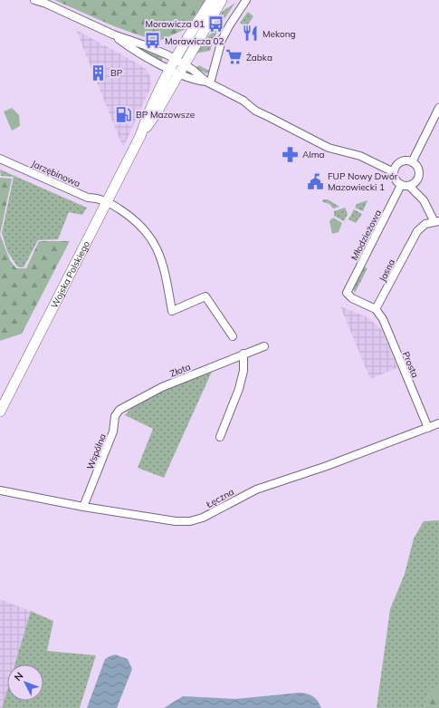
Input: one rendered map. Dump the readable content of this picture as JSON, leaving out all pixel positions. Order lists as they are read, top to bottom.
{
  "streets": {
    "main road": ["Wojska Polskiego"],
    "street": [
      "Jarzębinowa",
      "Młodzieżowa",
      "Jasna",
      "Prosta",
      "Złota",
      "Wspólna",
      "Łęczna"
    ]
  },
  "crossings": [
    ["Jarzębinowa", "Wojska Polskiego"],
    ["Młodzieżowa", "Jasna"],
    ["Młodzieżowa", "Prosta"],
    ["Jasna", "Prosta"],
    ["Prosta", "Łęczna"],
    ["Złota", "Wspólna"],
    ["Wspólna", "Łęczna"]
  ],
  "places": {
    "bus stop": ["Morawicza 01", "Morawicza 02"],
    "restaurant": ["Mekong"],
    "supermarket": ["Żabka"],
    "building": ["BP"],
    "fuel station": ["BP Mazowsze"],
    "pharmacy": ["Alma"],
    "public building": ["FUP Nowy Dwór Mazowiecki 1"]
  },
  "north": "top left"
}
